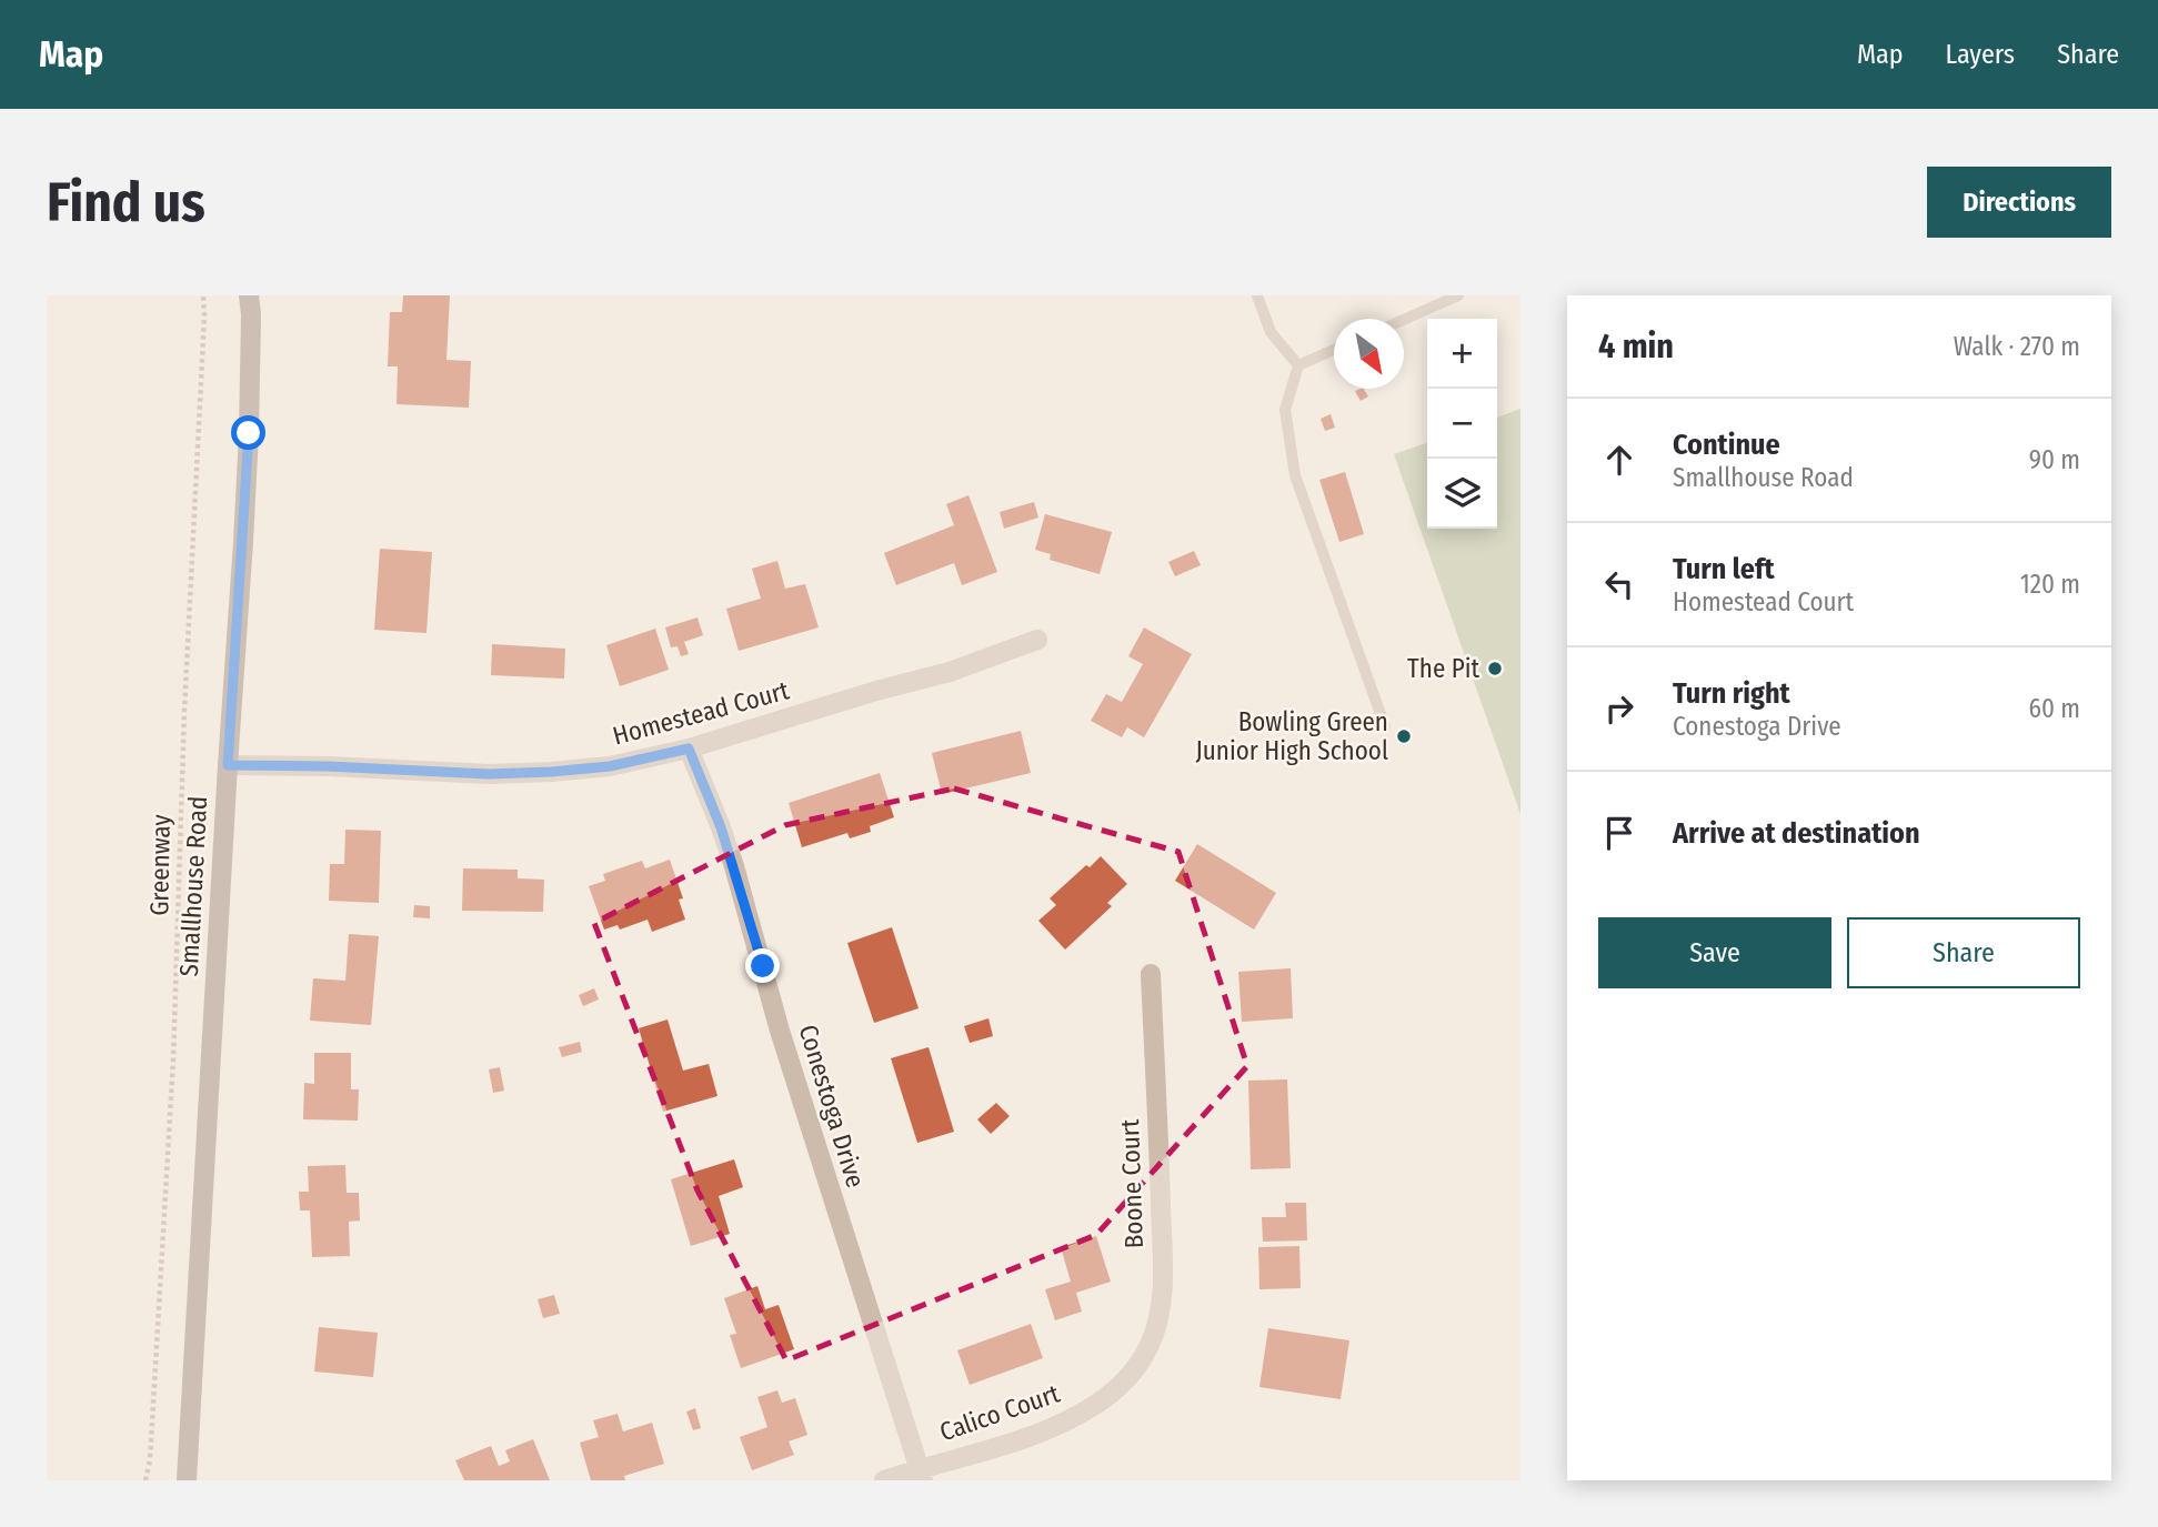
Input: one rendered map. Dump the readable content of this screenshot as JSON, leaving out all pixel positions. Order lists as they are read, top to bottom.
{
  "streets": {
    "street": [
      "Homestead Court",
      "Smallhouse Road",
      "Conestoga Drive",
      "Boone Court",
      "Calico Court"
    ],
    "path": ["Greenway"]
  },
  "crossings": [
    ["Homestead Court", "Smallhouse Road"],
    ["Homestead Court", "Conestoga Drive"],
    ["Conestoga Drive", "Calico Court"],
    ["Boone Court", "Calico Court"]
  ],
  "places": ["The Pit", "Bowling Green Junior High School"],
  "north": "bottom right",
  "page": {
    "header": "Map",
    "nav": ["Map", "Layers", "Share"],
    "buttons": [
      "Directions",
      ["Save", "Share"]
    ],
    "title": "Find us",
    "heading": ["4 min", "Walk · 270 m"],
    "map_buttons": ["+", "−"],
    "list": [
      ["Continue", "Smallhouse Road", "90 m"],
      ["Turn left", "Homestead Court", "120 m"],
      ["Turn right", "Conestoga Drive", "60 m"],
      "Arrive at destination"
    ]
  }
}
